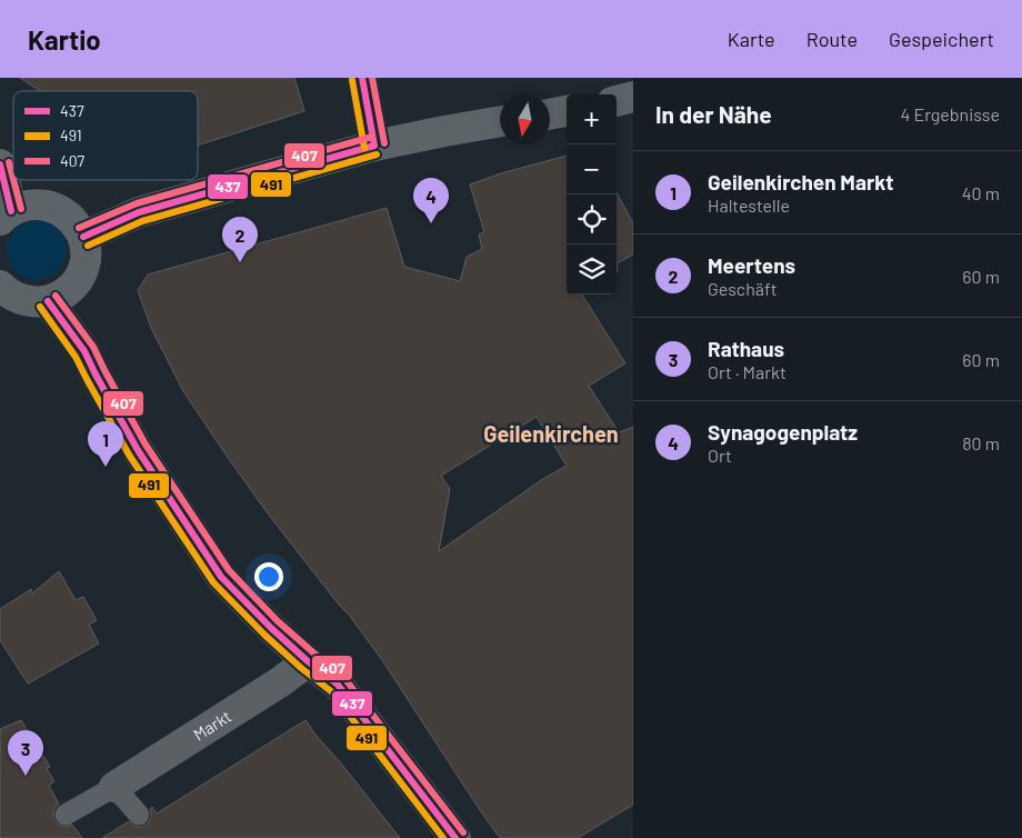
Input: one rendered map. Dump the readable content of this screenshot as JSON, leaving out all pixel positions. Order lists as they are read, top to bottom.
{
  "streets": {
    "street": ["Markt"]
  },
  "districts": ["Geilenkirchen"],
  "lines": ["transit line 437", "transit line 407", "transit line 491"],
  "legend": ["437", "491", "407"],
  "north": "bottom",
  "page": {
    "header": "Kartio",
    "nav": ["Karte", "Route", "Gespeichert"],
    "heading": ["In der Nähe", "4 Ergebnisse"],
    "map_buttons": ["+", "−"],
    "list": [
      {
        "mark": "1",
        "name": "Geilenkirchen Markt",
        "note": "Haltestelle",
        "value": "40 m"
      },
      {
        "mark": "2",
        "name": "Meertens",
        "note": "Geschäft",
        "value": "60 m"
      },
      {
        "mark": "3",
        "name": "Rathaus",
        "note": "Ort · Markt",
        "value": "60 m"
      },
      {
        "mark": "4",
        "name": "Synagogenplatz",
        "note": "Ort",
        "value": "80 m"
      }
    ],
    "pins": [
      "4",
      "2",
      "1",
      "3"
    ]
  }
}
